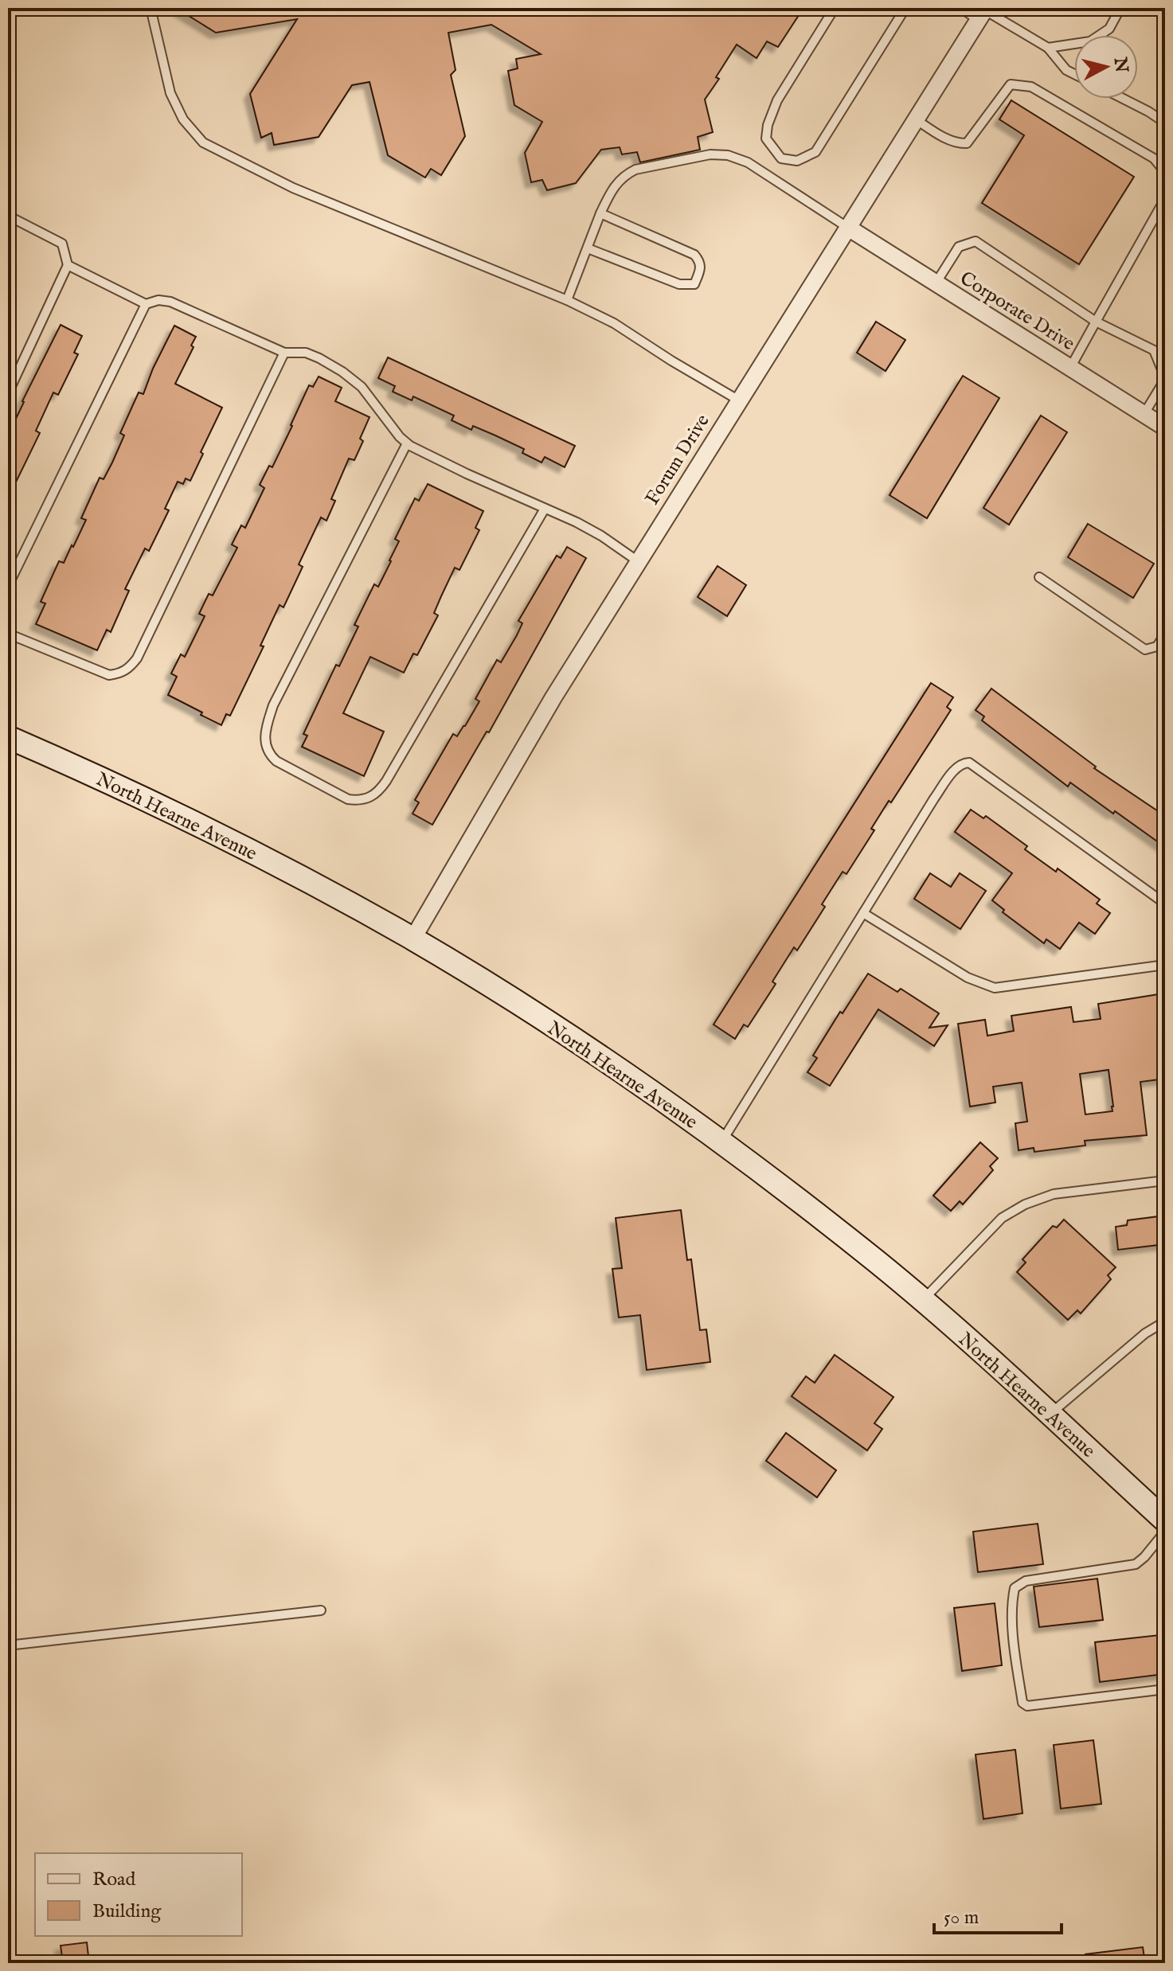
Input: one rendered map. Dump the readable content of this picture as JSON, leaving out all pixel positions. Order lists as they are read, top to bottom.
{
  "streets": {
    "main road": ["North Hearne Avenue"],
    "street": ["Corporate Drive", "Forum Drive"]
  },
  "crossings": [
    ["Corporate Drive", "Forum Drive"],
    ["Forum Drive", "North Hearne Avenue"]
  ],
  "legend": ["Road", "Building"],
  "scale_bar": "50 m",
  "north": "right"
}
